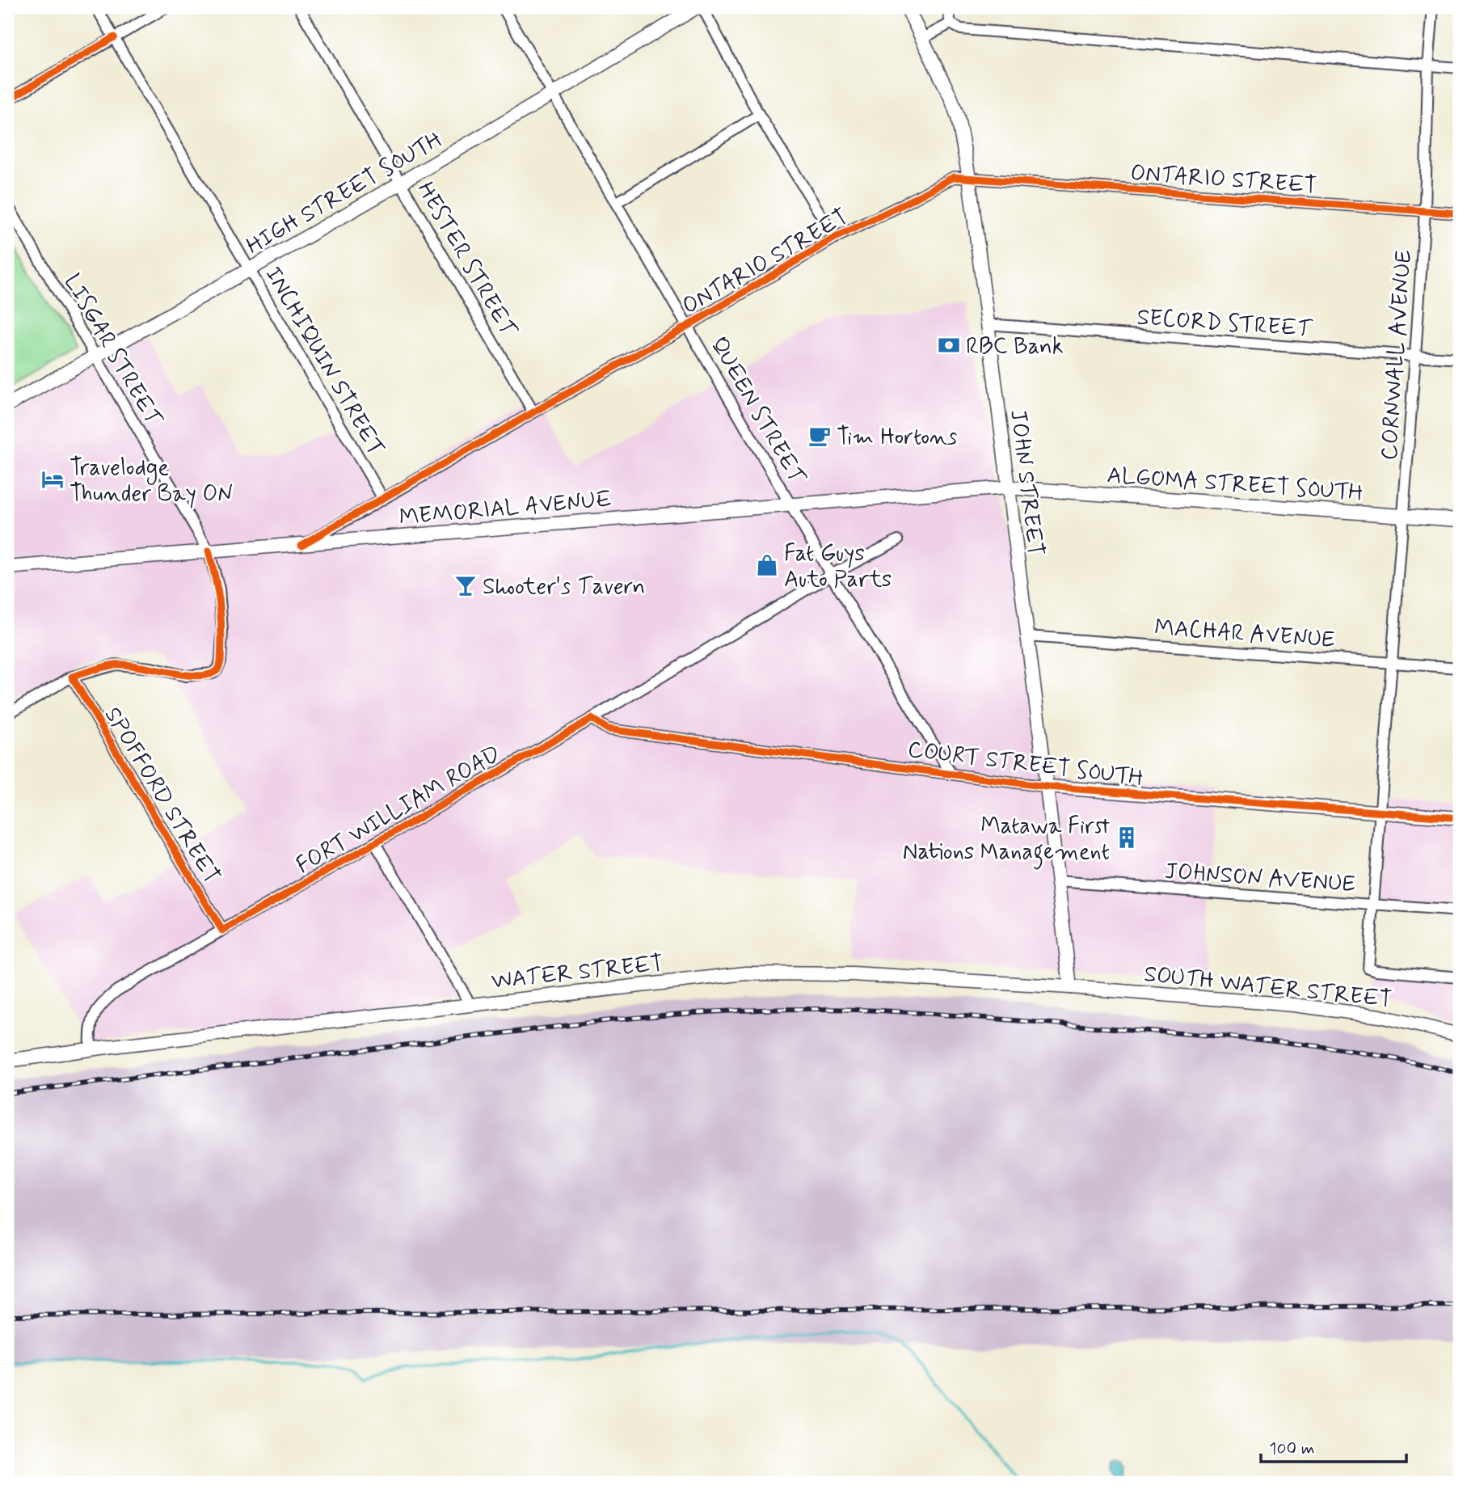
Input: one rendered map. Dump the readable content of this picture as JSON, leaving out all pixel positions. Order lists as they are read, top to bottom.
{
  "streets": {
    "main road": [
      "HIGH STREET SOUTH",
      "JOHN STREET",
      "ALGOMA STREET SOUTH",
      "MEMORIAL AVENUE",
      "COURT STREET SOUTH",
      "WATER STREET",
      "SOUTH WATER STREET"
    ],
    "street": [
      "ONTARIO STREET",
      "HESTER STREET",
      "SECORD STREET",
      "LISGAR STREET",
      "CORNWALL AVENUE",
      "INCHIQUIN STREET",
      "QUEEN STREET",
      "MACHAR AVENUE",
      "SPOFFORD STREET",
      "FORT WILLIAM ROAD",
      "JOHNSON AVENUE"
    ]
  },
  "crossings": [
    ["ONTARIO STREET", "HESTER STREET"],
    ["ONTARIO STREET", "CORNWALL AVENUE"],
    ["ONTARIO STREET", "INCHIQUIN STREET"],
    ["ONTARIO STREET", "QUEEN STREET"],
    ["ONTARIO STREET", "JOHN STREET"],
    ["ONTARIO STREET", "MEMORIAL AVENUE"],
    ["HIGH STREET SOUTH", "HESTER STREET"],
    ["HIGH STREET SOUTH", "LISGAR STREET"],
    ["HIGH STREET SOUTH", "INCHIQUIN STREET"],
    ["HIGH STREET SOUTH", "QUEEN STREET"],
    ["SECORD STREET", "CORNWALL AVENUE"],
    ["SECORD STREET", "JOHN STREET"],
    ["LISGAR STREET", "MEMORIAL AVENUE"],
    ["LISGAR STREET", "SPOFFORD STREET"],
    ["CORNWALL AVENUE", "ALGOMA STREET SOUTH"],
    ["CORNWALL AVENUE", "MACHAR AVENUE"],
    ["CORNWALL AVENUE", "COURT STREET SOUTH"],
    ["CORNWALL AVENUE", "JOHNSON AVENUE"],
    ["QUEEN STREET", "MEMORIAL AVENUE"],
    ["QUEEN STREET", "COURT STREET SOUTH"],
    ["QUEEN STREET", "FORT WILLIAM ROAD"],
    ["JOHN STREET", "ALGOMA STREET SOUTH"],
    ["JOHN STREET", "MEMORIAL AVENUE"],
    ["JOHN STREET", "MACHAR AVENUE"],
    ["JOHN STREET", "COURT STREET SOUTH"],
    ["JOHN STREET", "JOHNSON AVENUE"],
    ["JOHN STREET", "WATER STREET"],
    ["JOHN STREET", "SOUTH WATER STREET"],
    ["ALGOMA STREET SOUTH", "MEMORIAL AVENUE"],
    ["COURT STREET SOUTH", "FORT WILLIAM ROAD"],
    ["SPOFFORD STREET", "FORT WILLIAM ROAD"],
    ["FORT WILLIAM ROAD", "WATER STREET"],
    ["WATER STREET", "SOUTH WATER STREET"]
  ],
  "places": {
    "bank": ["RBC Bank"],
    "cafe": ["Tim Hortons"],
    "hotel": ["Travelodge Thunder Bay ON"],
    "shop": ["Fat Guys Auto Parts"],
    "bar": ["Shooter's Tavern"],
    "building": ["Matawa First Nations Management"]
  },
  "scale_bar": "100 m"
}
